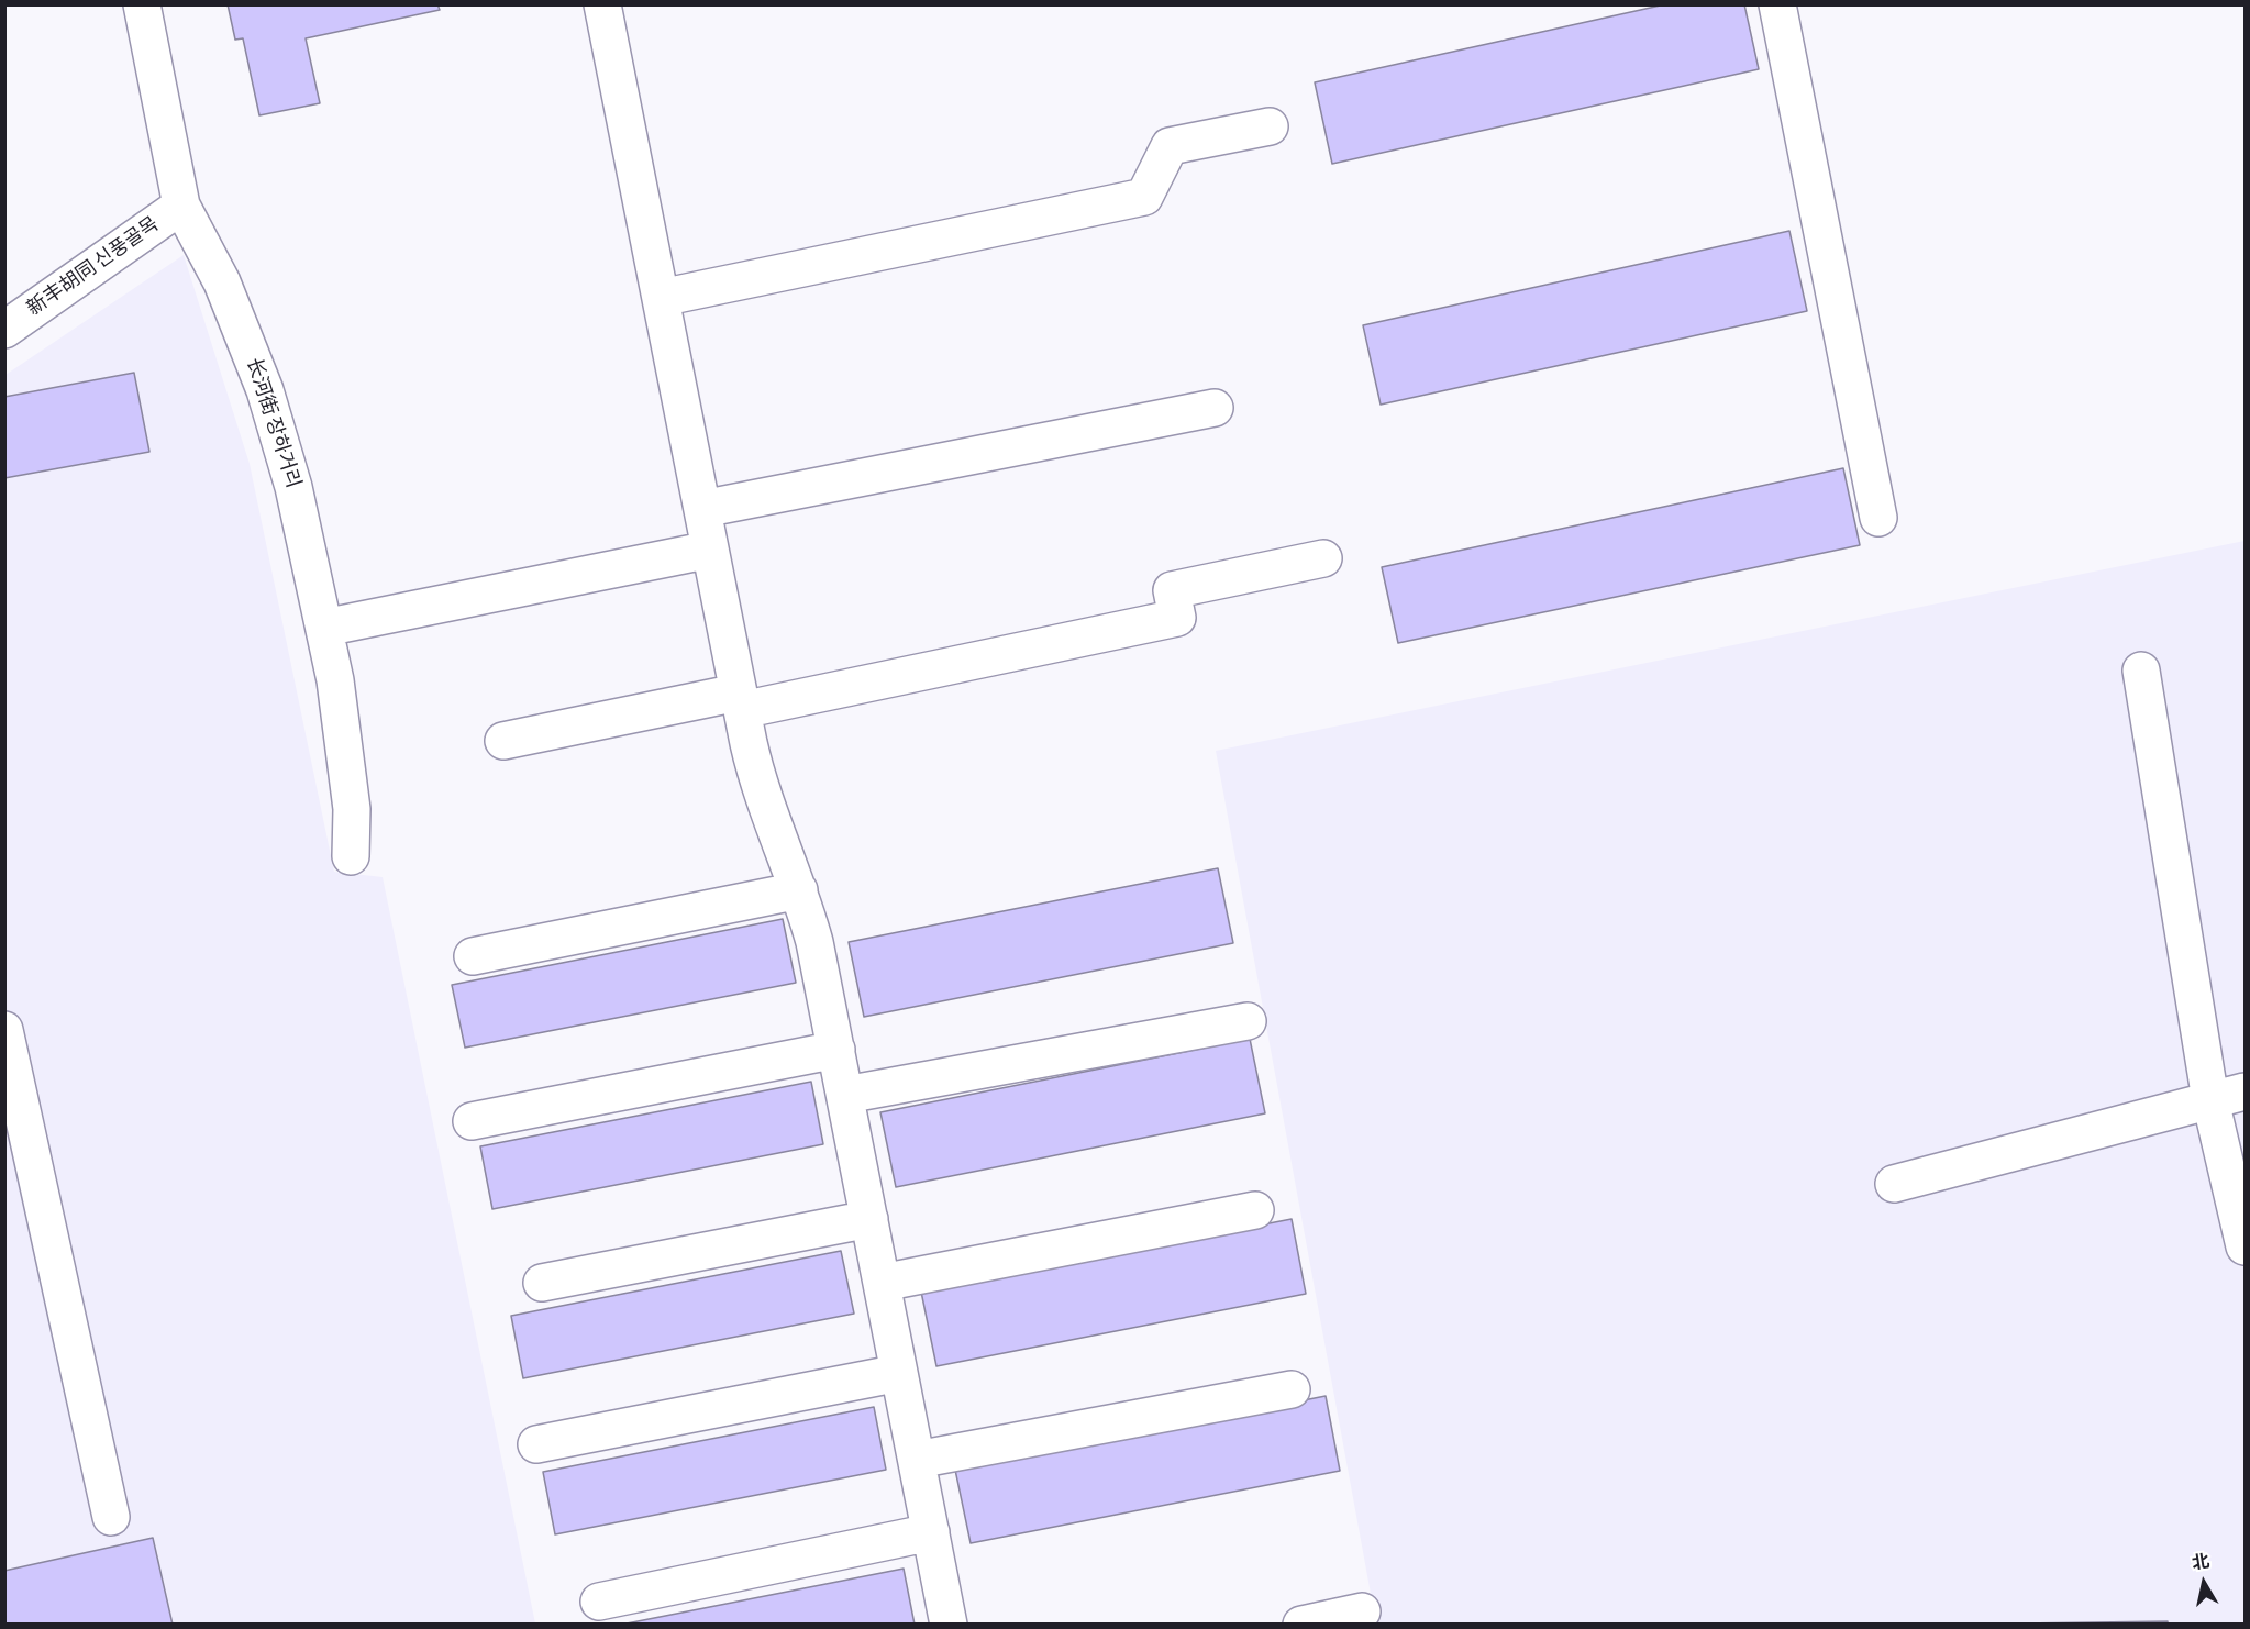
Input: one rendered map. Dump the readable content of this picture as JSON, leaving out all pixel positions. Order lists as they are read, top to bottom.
{
  "streets": {
    "street": ["新丰胡同 신풍골목", "长河街 장하거리"]
  },
  "crossings": [
    ["新丰胡同 신풍골목", "长河街 장하거리"]
  ],
  "north": "top"
}
